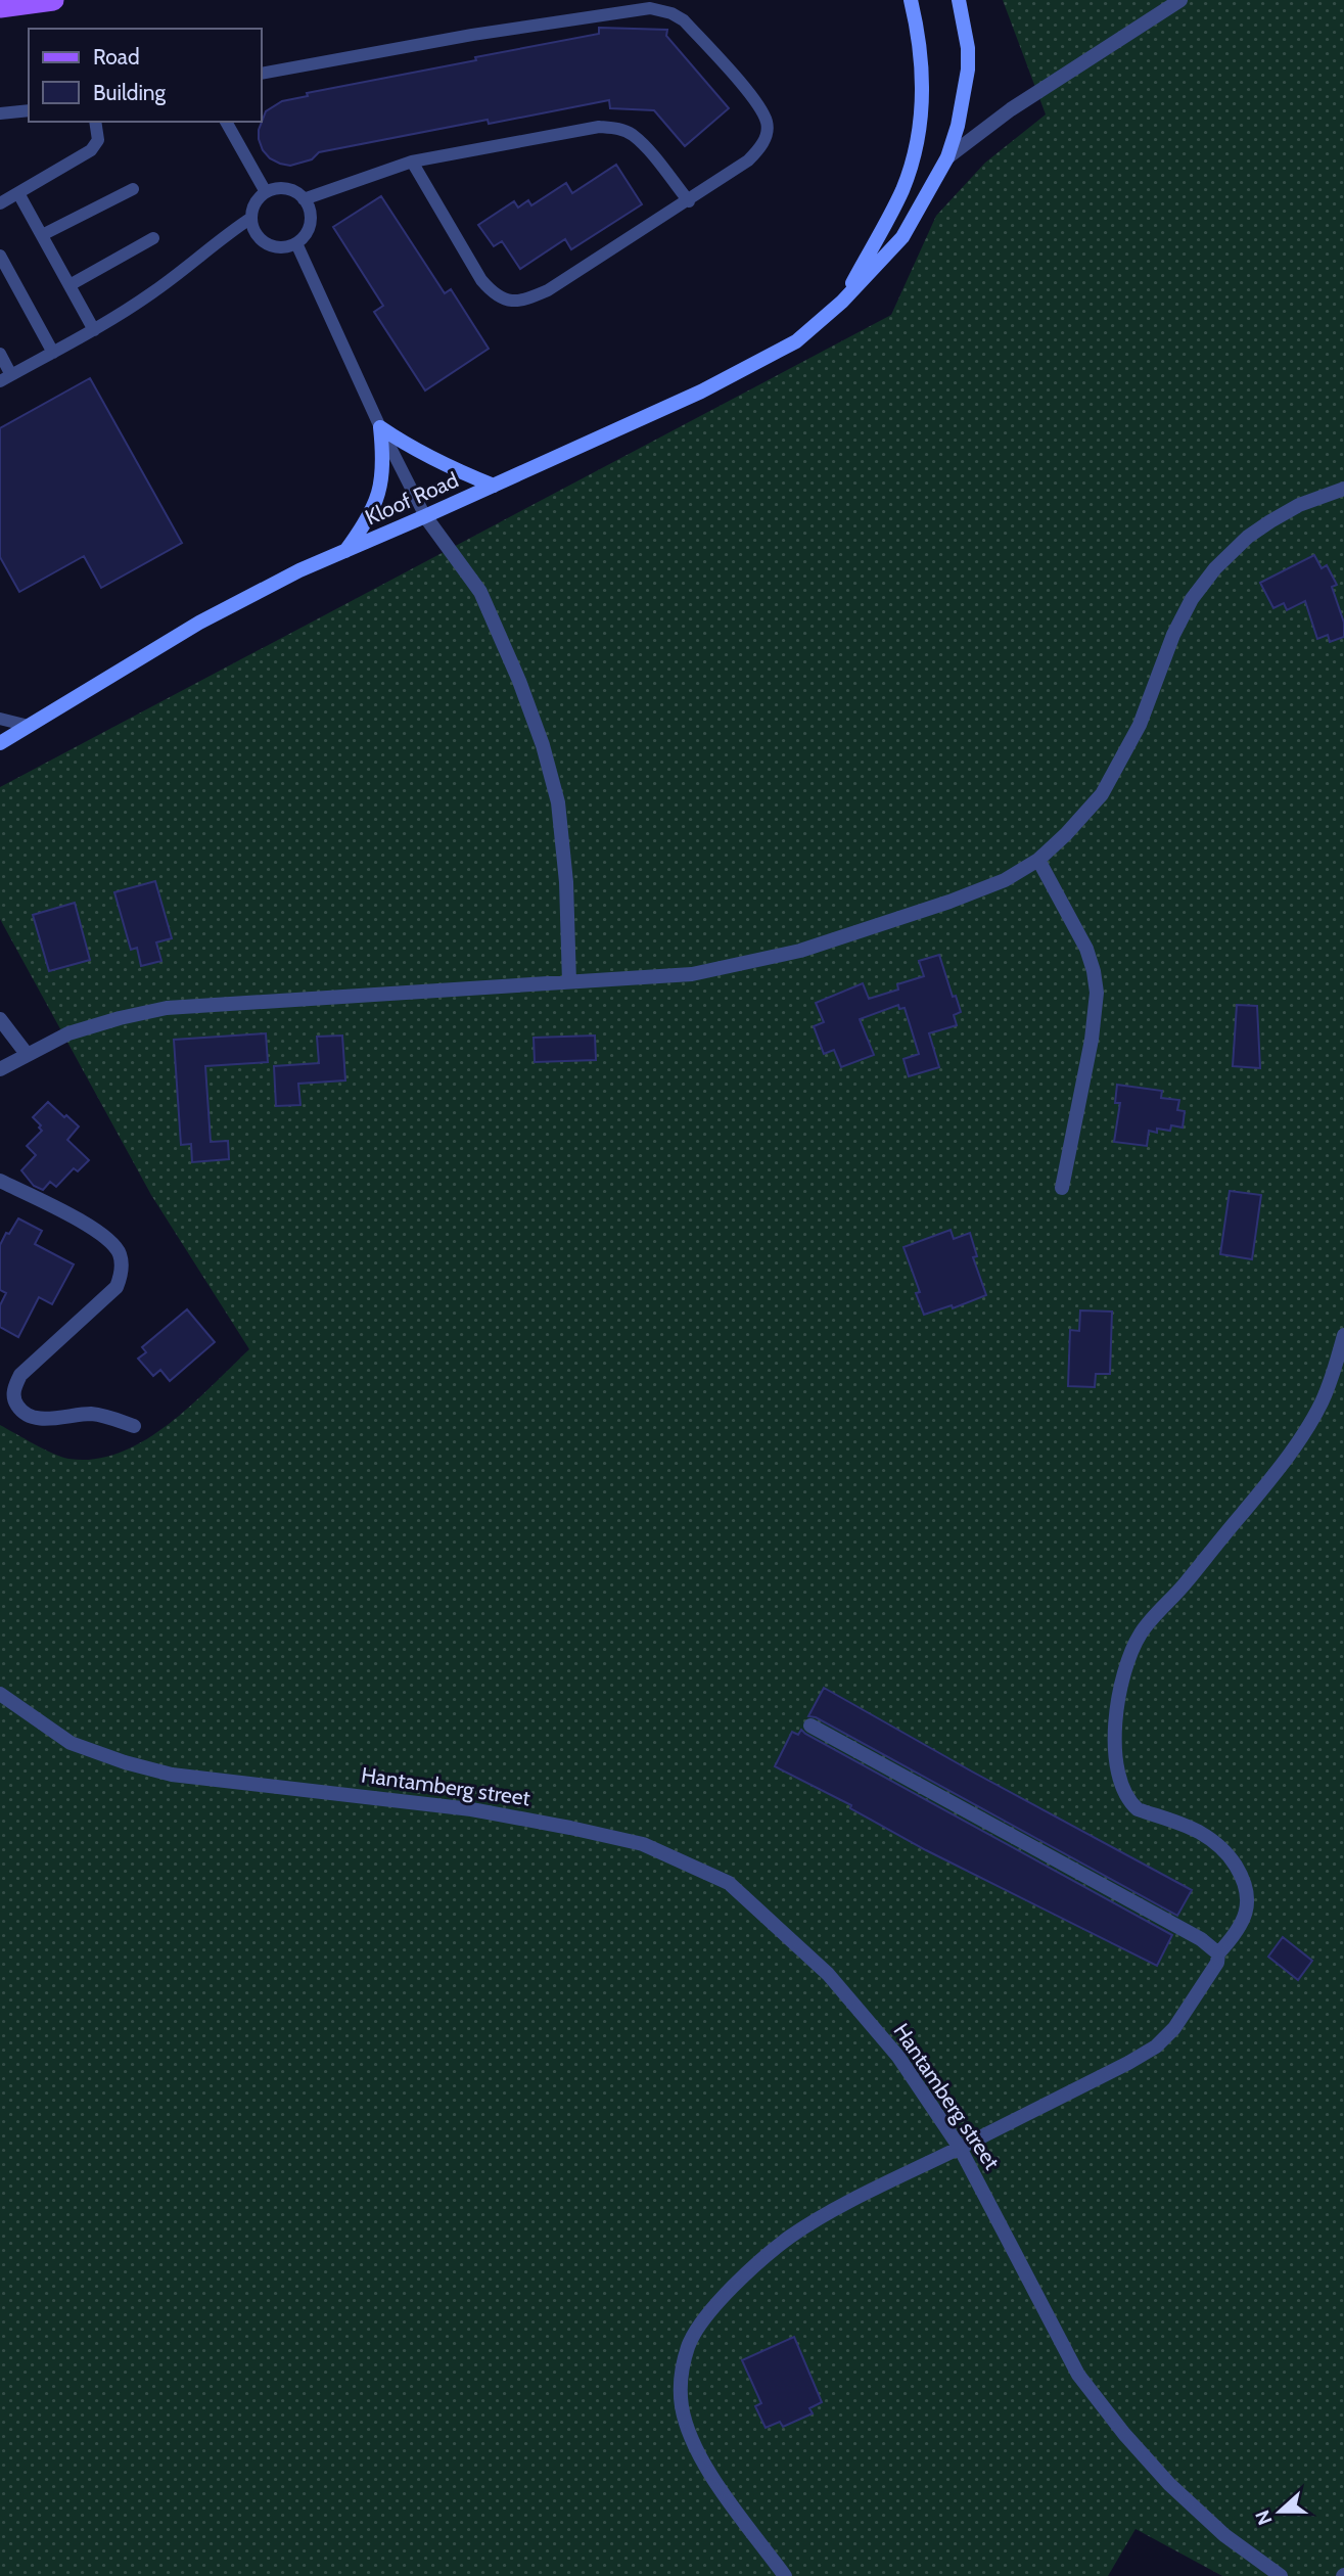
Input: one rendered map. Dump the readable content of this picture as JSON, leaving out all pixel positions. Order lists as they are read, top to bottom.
{
  "streets": {
    "street": ["Kloof Road", "Hantamberg street"]
  },
  "legend": ["Road", "Building"],
  "north": "left"
}
